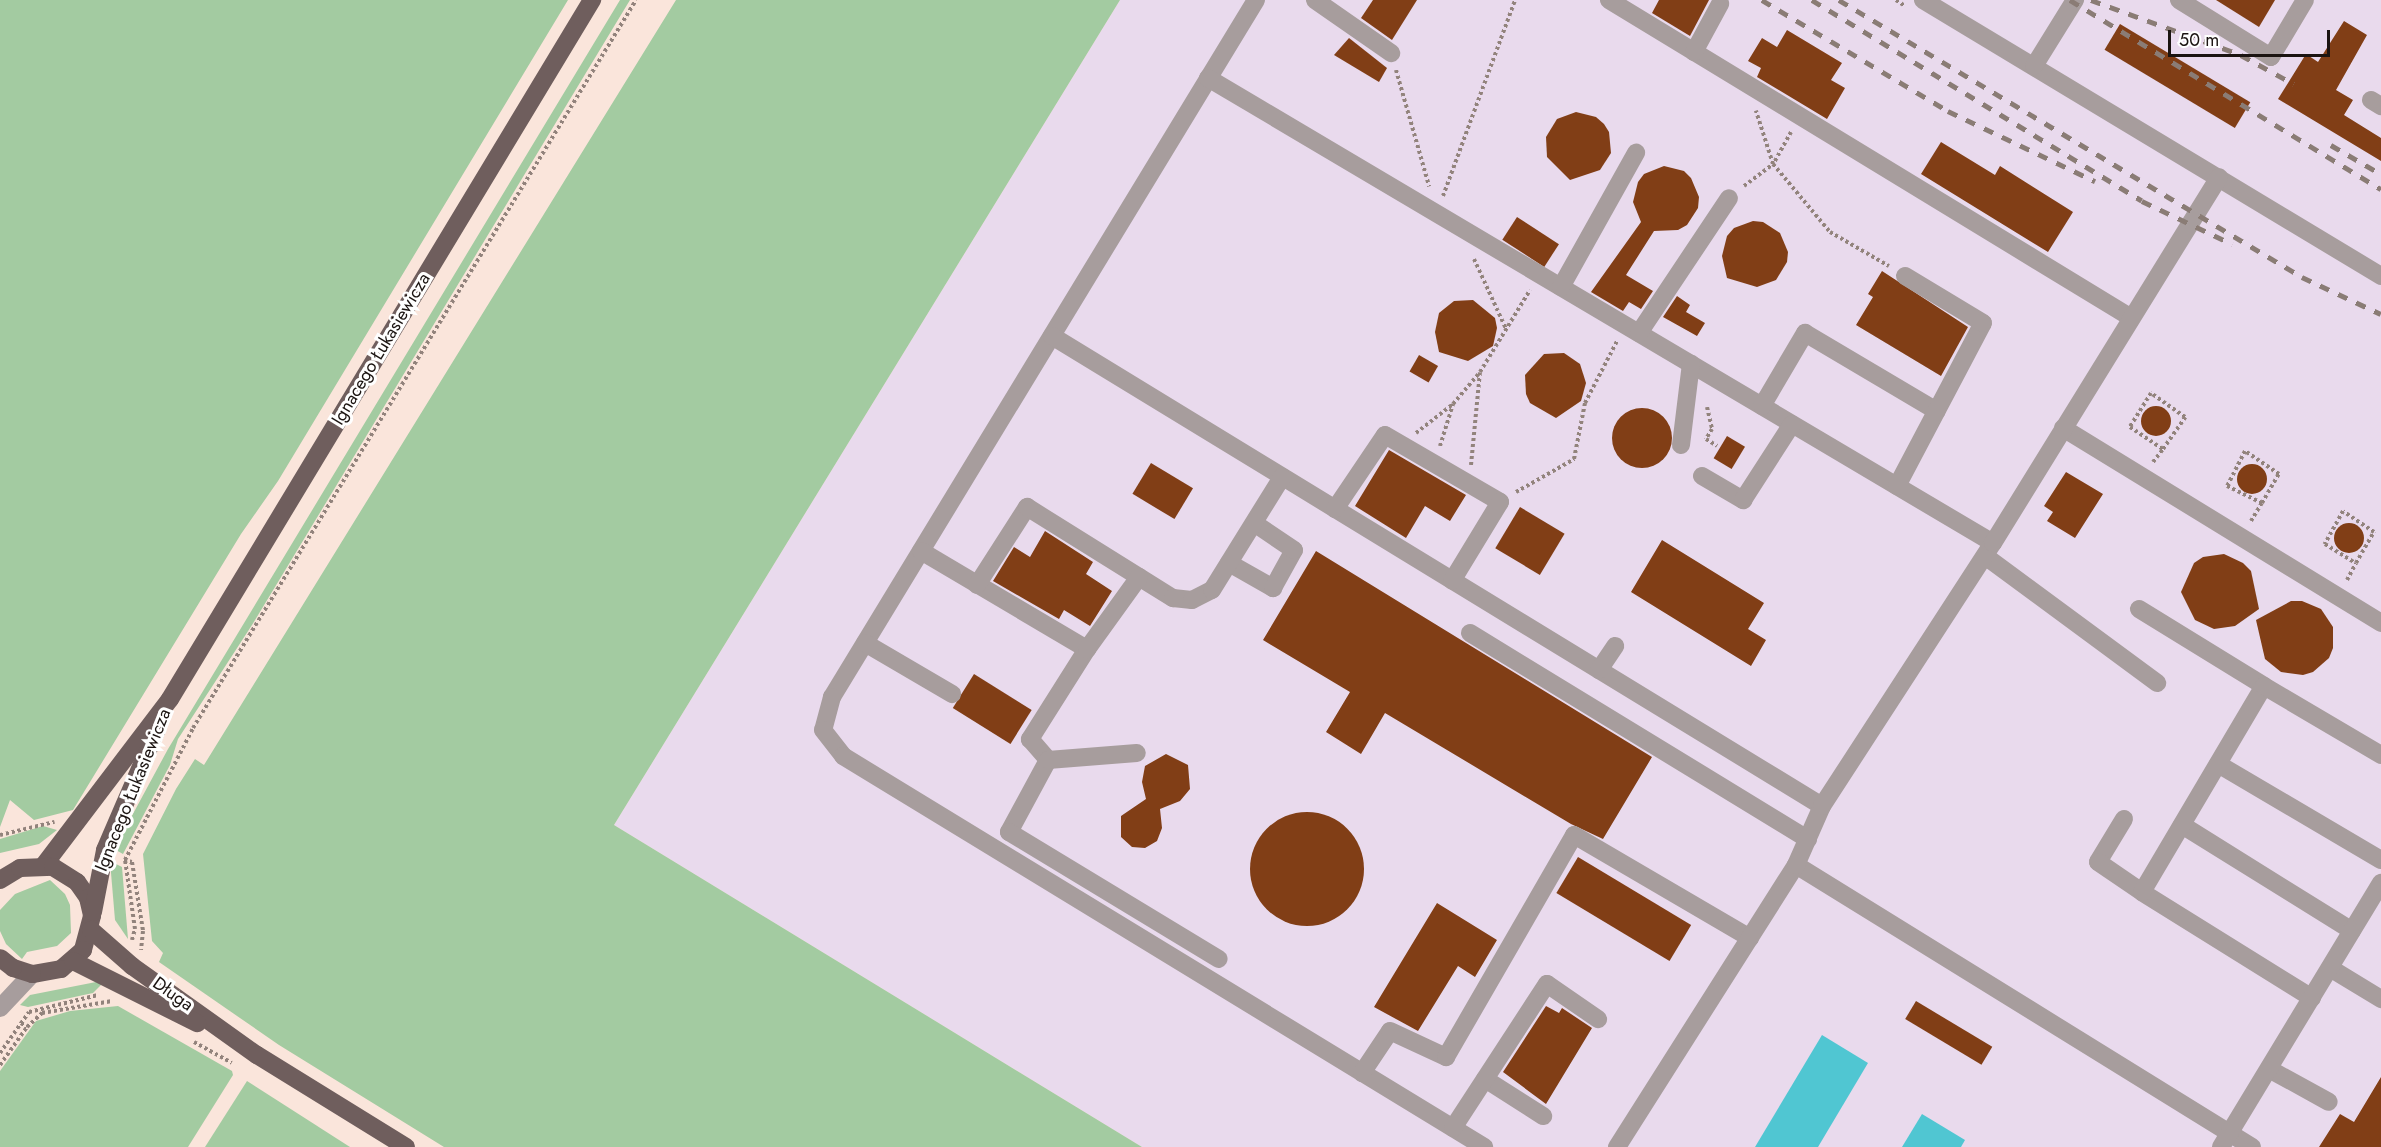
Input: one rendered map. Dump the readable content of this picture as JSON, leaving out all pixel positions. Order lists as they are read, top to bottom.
{
  "streets": {
    "main road": ["Ignacego Łukasiewicza", "Długa"]
  },
  "crossings": [
    ["Ignacego Łukasiewicza", "Długa"]
  ],
  "scale_bar": "50 m"
}
